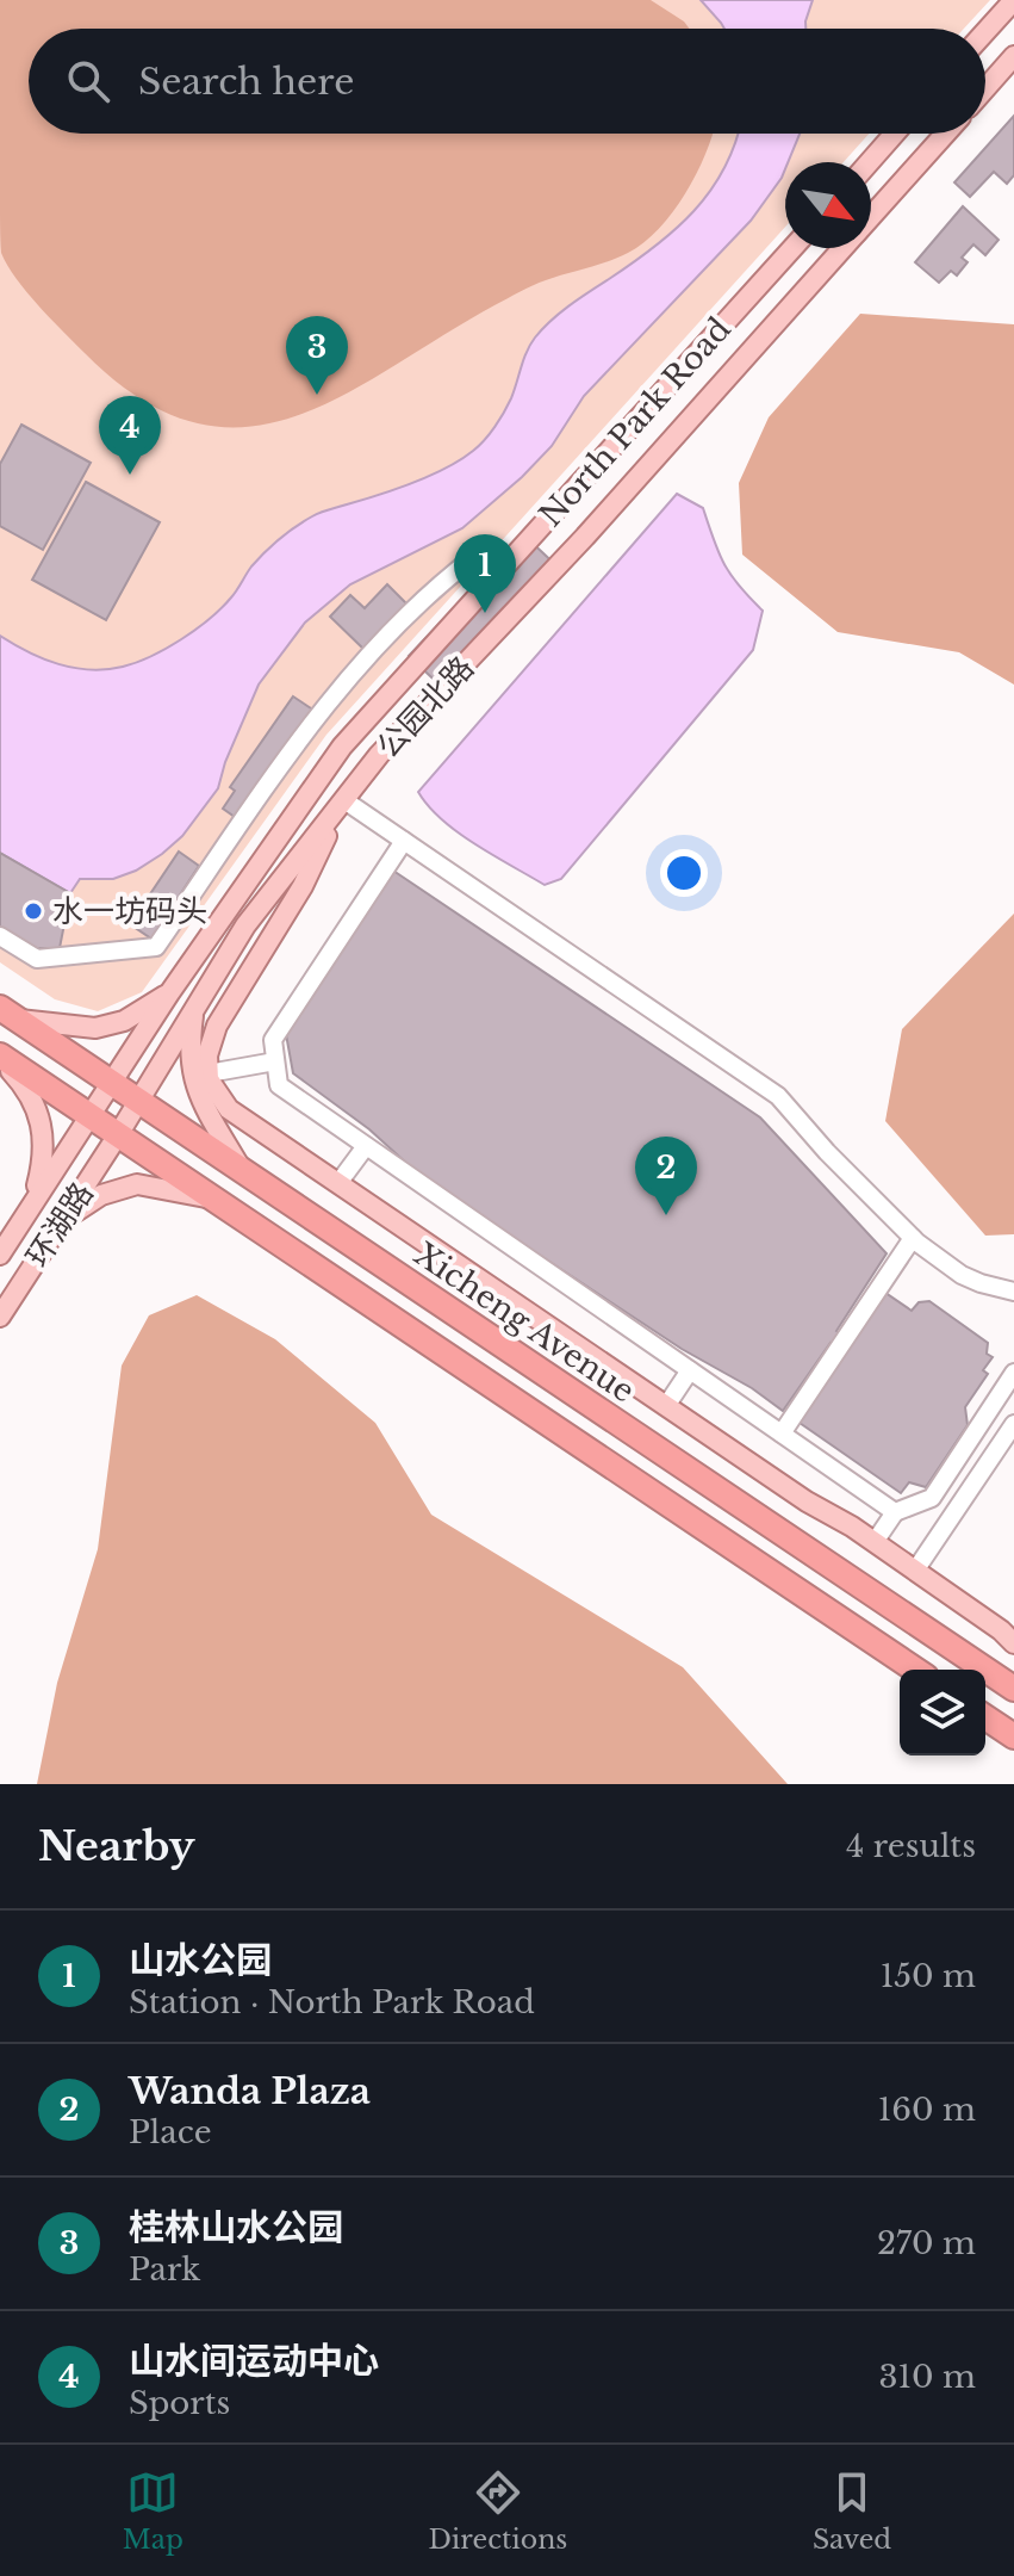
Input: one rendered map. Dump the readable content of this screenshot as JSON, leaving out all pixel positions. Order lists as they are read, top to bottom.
{
  "streets": {
    "highway": ["Xicheng Avenue"],
    "main road": ["North Park Road", "公园北路", "环湖路"]
  },
  "crossings": [
    ["North Park Road", "环湖路"],
    ["North Park Road", "Xicheng Avenue"],
    ["公园北路", "环湖路"],
    ["公园北路", "Xicheng Avenue"]
  ],
  "places": ["水一坊码头"],
  "north": "bottom right",
  "page": {
    "search": "Search here",
    "pins": [
      "3",
      "4",
      "1",
      "2"
    ],
    "heading": ["Nearby", "4 results"],
    "list": [
      {
        "mark": "1",
        "name": "山水公园",
        "note": "Station · North Park Road",
        "value": "150 m"
      },
      {
        "mark": "2",
        "name": "Wanda Plaza",
        "note": "Place",
        "value": "160 m"
      },
      {
        "mark": "3",
        "name": "桂林山水公园",
        "note": "Park",
        "value": "270 m"
      },
      {
        "mark": "4",
        "name": "山水间运动中心",
        "note": "Sports",
        "value": "310 m"
      }
    ],
    "nav": ["Map", "Directions", "Saved"]
  }
}
